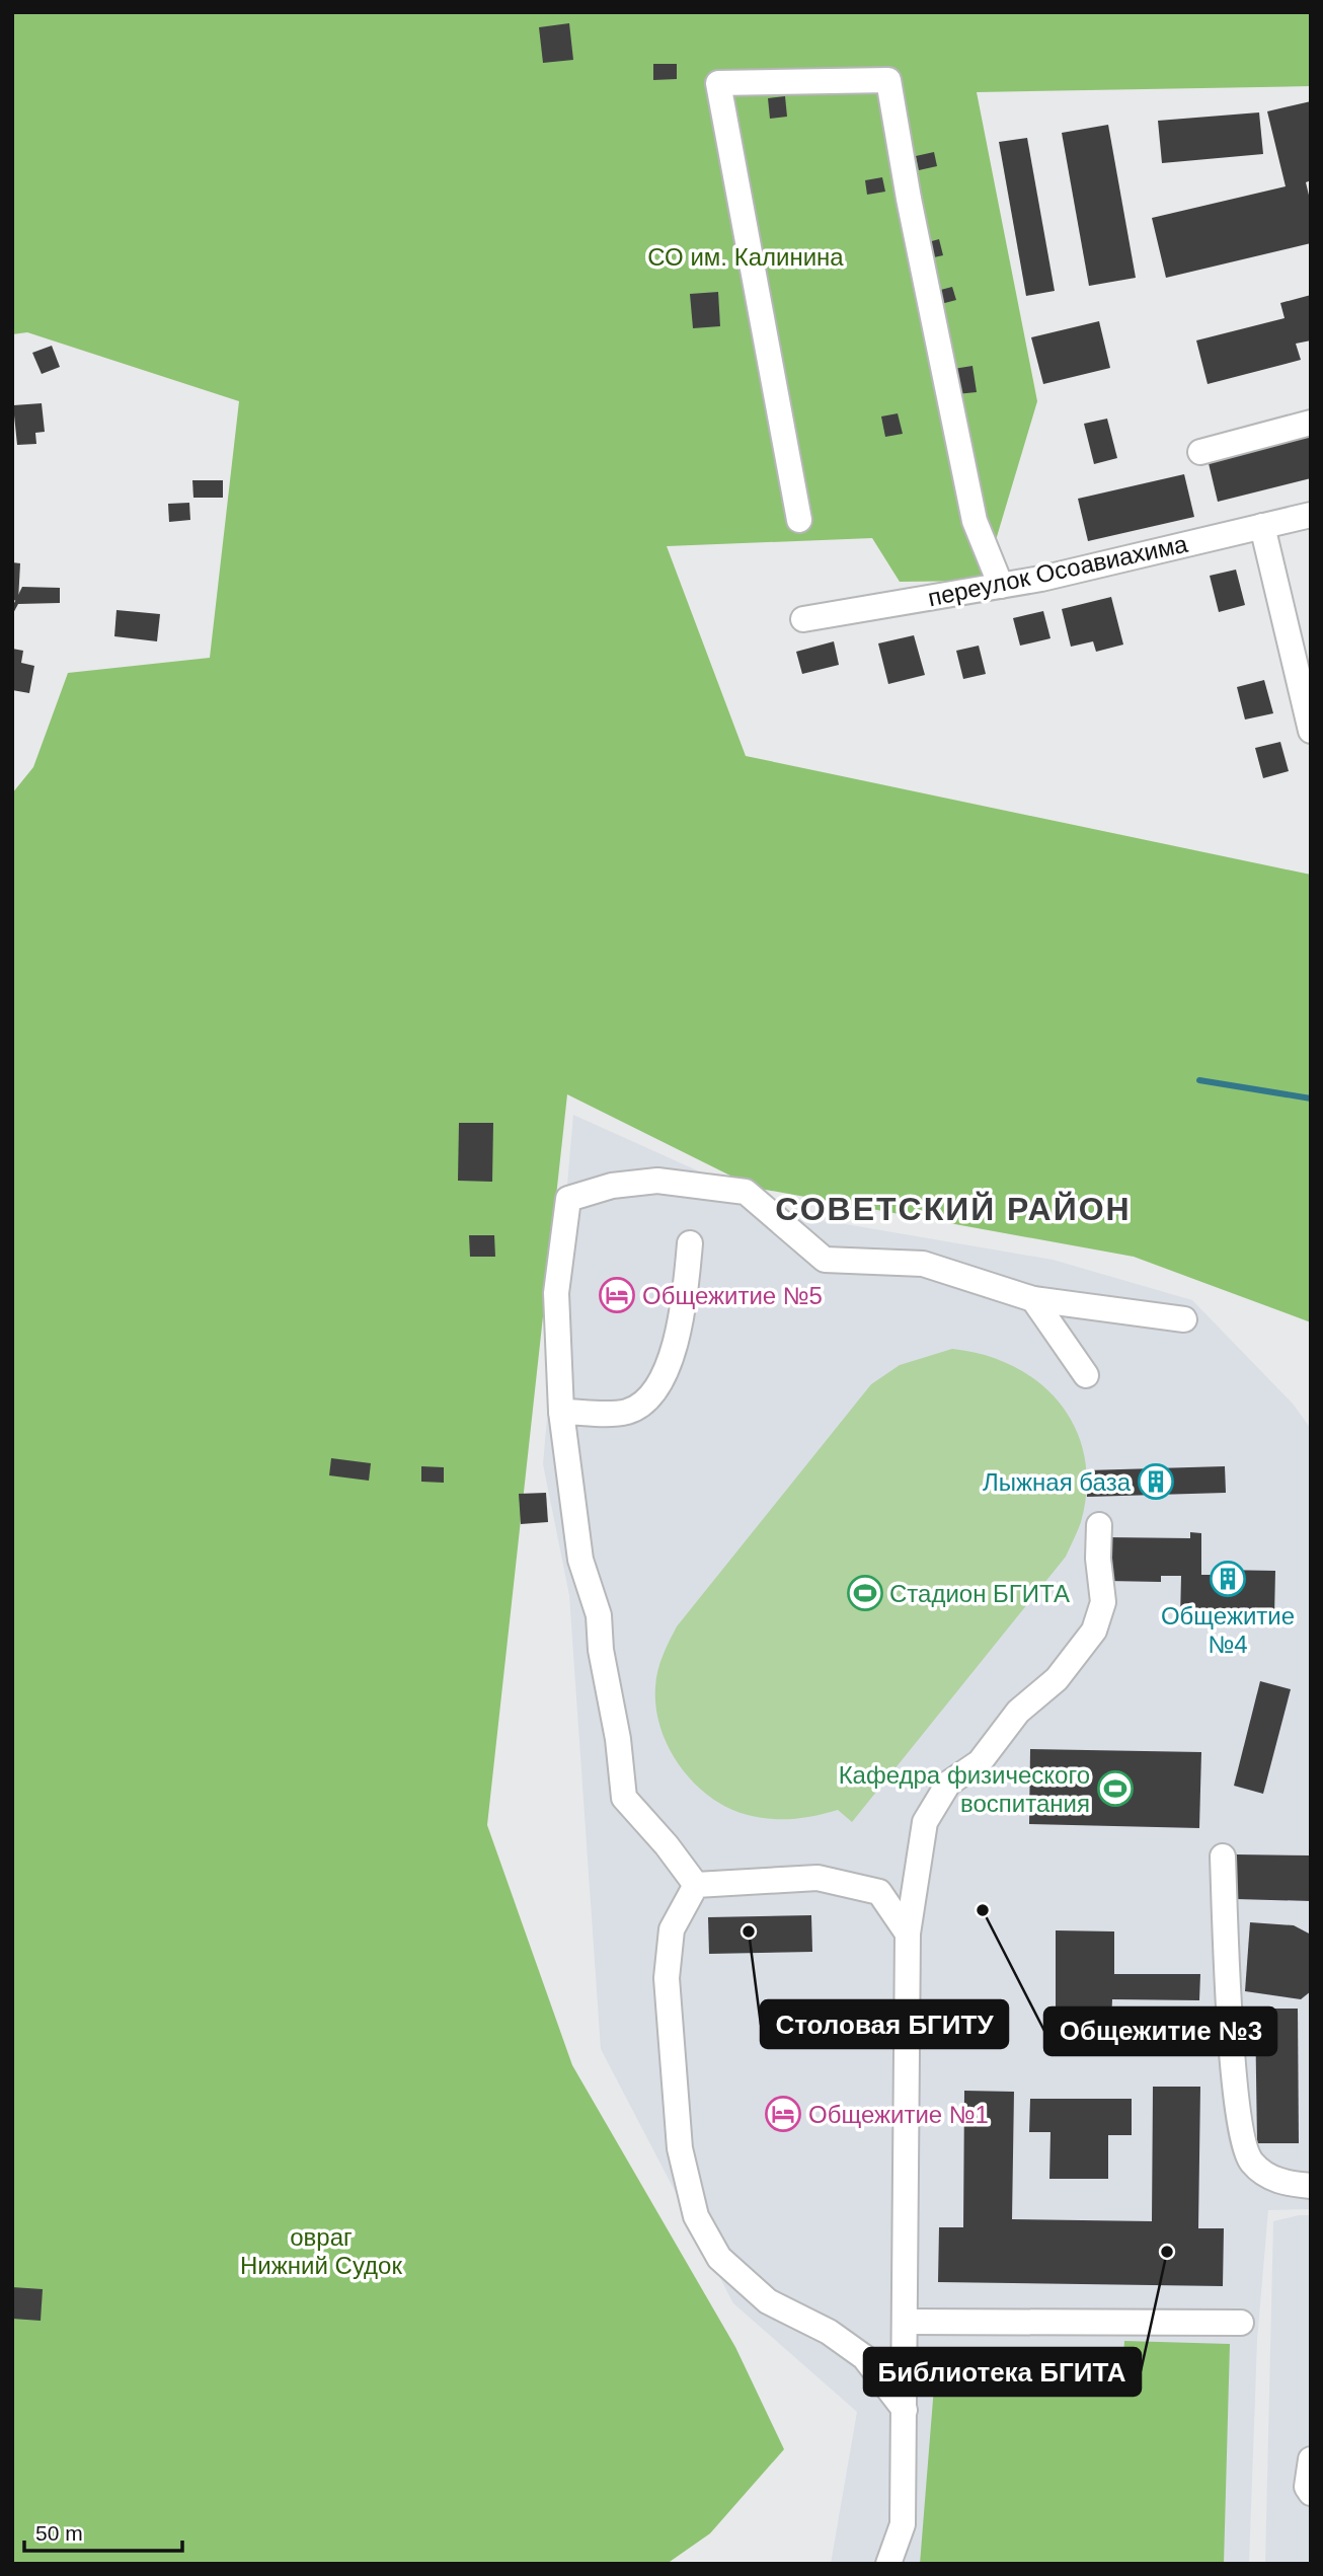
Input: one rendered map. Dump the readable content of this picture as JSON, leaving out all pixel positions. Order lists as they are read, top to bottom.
{
  "streets": {
    "street": ["переулок Осоавиахима"]
  },
  "districts": ["СОВЕТСКИЙ РАЙОН"],
  "parks": ["СО им. Калинина", "овраг Нижний Судок"],
  "places": {
    "hotel": ["Общежитие №5", "Общежитие №1"],
    "building": ["Лыжная база", "Общежитие №4"],
    "sports": ["Стадион БГИТА", "Кафедра физического воспитания"],
    "other": ["Общежитие №3", "Столовая БГИТУ", "Библиотека БГИТА"]
  },
  "scale_bar": "50 m"
}
